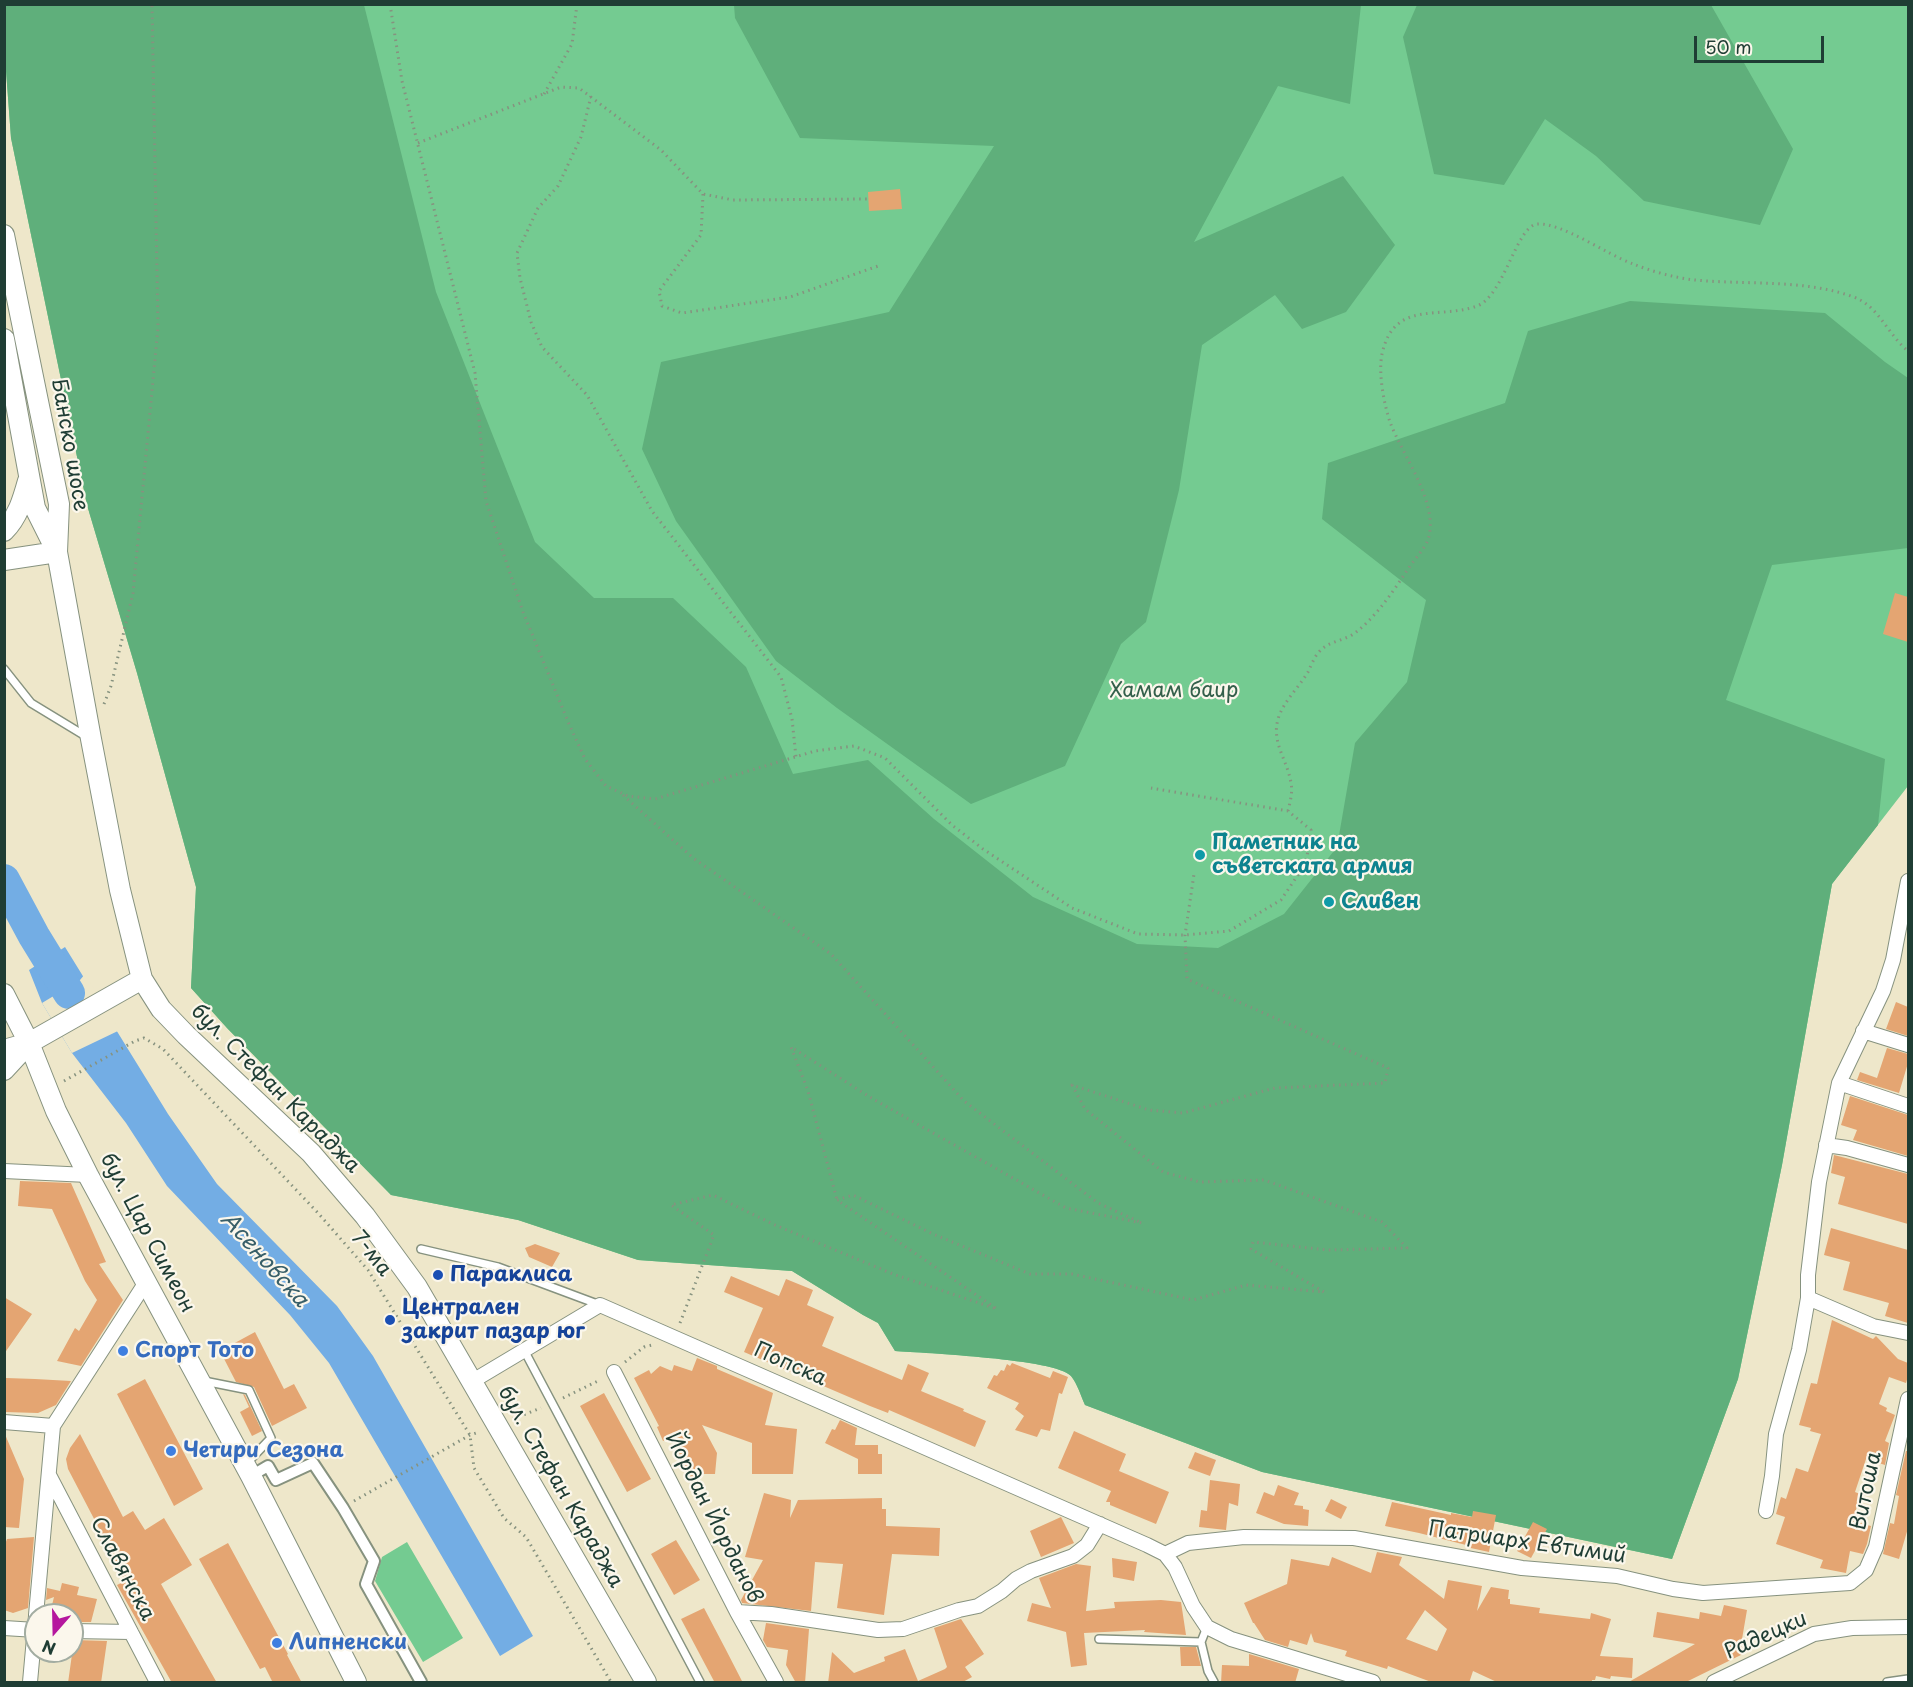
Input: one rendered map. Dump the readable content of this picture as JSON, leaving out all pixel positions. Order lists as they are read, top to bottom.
{
  "streets": {
    "main road": ["Банско шосе", "бул. Стефан Караджа", "бул. Цар Симеон"],
    "street": [
      "Попска",
      "Витоша",
      "Йордан Йорданов",
      "Патриарх Евтимий",
      "Славянска",
      "Радецки"
    ],
    "path": ["7-ма"]
  },
  "crossings": [
    ["Банско шосе", "бул. Стефан Караджа"],
    ["Попска", "Патриарх Евтимий"],
    ["Витоша", "Патриарх Евтимий"]
  ],
  "water": ["Асеновска"],
  "parks": ["Хамам баир"],
  "places": [
    "Паметник на съветската армия",
    "Сливен",
    "Параклиса",
    "Централен закрит пазар юг",
    "Спорт Тото",
    "Четири Сезона",
    "Липненски"
  ],
  "scale_bar": "50 m",
  "north": "bottom"
}
